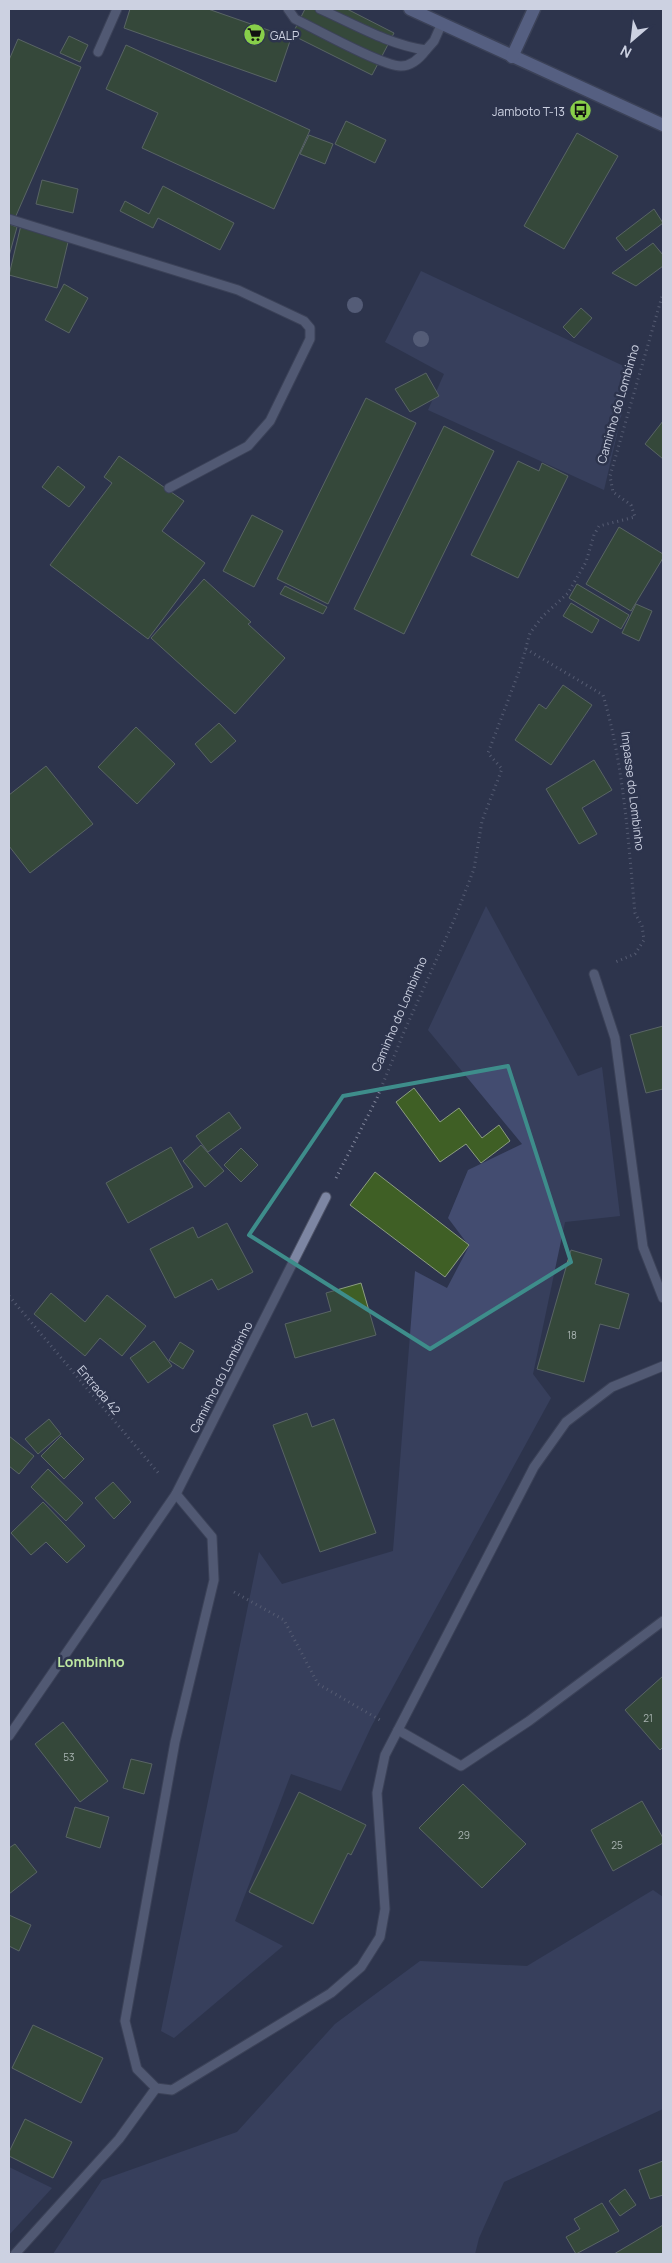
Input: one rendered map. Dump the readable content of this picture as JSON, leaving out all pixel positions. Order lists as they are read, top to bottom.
{
  "streets": {
    "street": ["Caminho do Lombinho"],
    "path": ["Impasse do Lombinho", "Entrada 42"]
  },
  "crossings": [
    ["Caminho do Lombinho", "Impasse do Lombinho"],
    ["Caminho do Lombinho", "Entrada 42"]
  ],
  "districts": ["Lombinho"],
  "places": {
    "supermarket": ["GALP"],
    "bus stop": ["Jamboto T-13"]
  },
  "house_numbers": [
    "18",
    "21",
    "53",
    "29",
    "25"
  ],
  "north": "bottom left"
}
